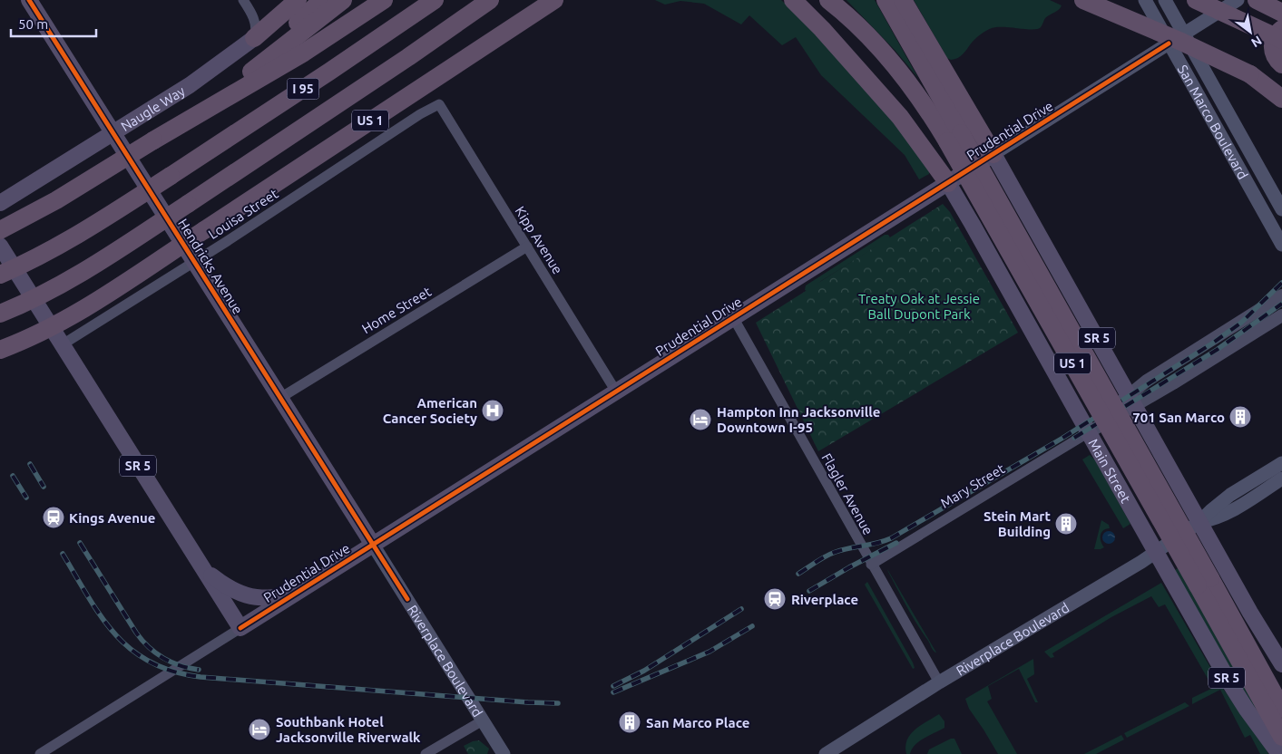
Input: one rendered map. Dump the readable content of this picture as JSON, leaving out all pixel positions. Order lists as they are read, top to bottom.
{
  "streets": {
    "highway": ["I 95", "US 1"],
    "main road": [
      "Naugle Way",
      "San Marco Boulevard",
      "Prudential Drive",
      "Hendricks Avenue",
      "SR 5",
      "Main Street",
      "Riverplace Boulevard"
    ],
    "street": [
      "Louisa Street",
      "Kipp Avenue",
      "Home Street",
      "Mary Street",
      "Flagler Avenue"
    ]
  },
  "crossings": [
    ["Naugle Way", "Hendricks Avenue"],
    ["US 1", "Main Street"],
    ["San Marco Boulevard", "Prudential Drive"],
    ["Prudential Drive", "Kipp Avenue"],
    ["Prudential Drive", "Hendricks Avenue"],
    ["Prudential Drive", "SR 5"],
    ["Prudential Drive", "Main Street"],
    ["Prudential Drive", "Flagler Avenue"],
    ["Prudential Drive", "Riverplace Boulevard"],
    ["Louisa Street", "Kipp Avenue"],
    ["Louisa Street", "Hendricks Avenue"],
    ["Louisa Street", "SR 5"],
    ["Kipp Avenue", "Home Street"],
    ["Hendricks Avenue", "Home Street"],
    ["Hendricks Avenue", "Riverplace Boulevard"],
    ["SR 5", "Mary Street"],
    ["SR 5", "Riverplace Boulevard"],
    ["Main Street", "Mary Street"],
    ["Main Street", "Riverplace Boulevard"],
    ["Mary Street", "Flagler Avenue"],
    ["Flagler Avenue", "Riverplace Boulevard"]
  ],
  "parks": ["Treaty Oak at Jessie Ball Dupont Park"],
  "places": {
    "hospital": ["American Cancer Society"],
    "building": ["701 San Marco", "Stein Mart Building", "San Marco Place"],
    "hotel": ["Hampton Inn Jacksonville Downtown I-95", "Southbank Hotel Jacksonville Riverwalk"],
    "station": ["Kings Avenue", "Riverplace"]
  },
  "scale_bar": "50 m",
  "north": "bottom right"
}
